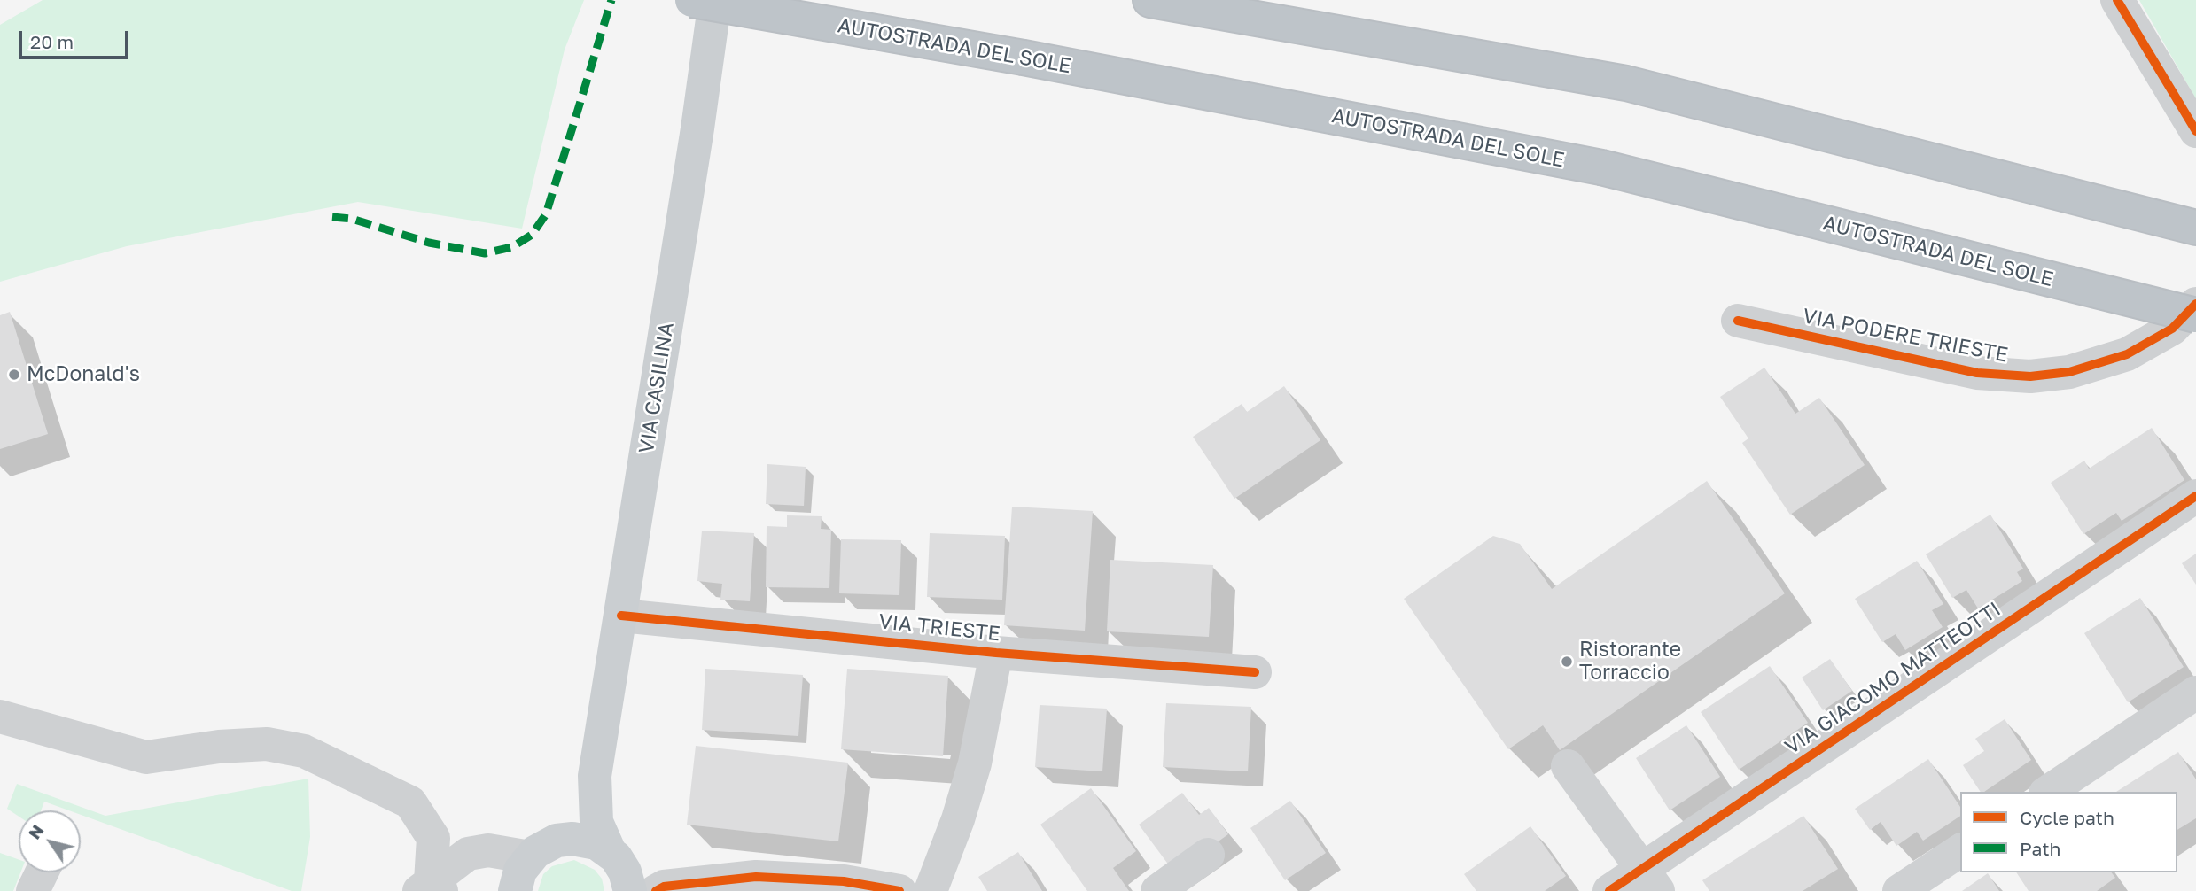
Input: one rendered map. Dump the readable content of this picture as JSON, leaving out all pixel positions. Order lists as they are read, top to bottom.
{
  "streets": {
    "highway": ["AUTOSTRADA DEL SOLE"],
    "main road": ["VIA CASILINA"],
    "street": ["VIA PODERE TRIESTE", "VIA TRIESTE", "VIA GIACOMO MATTEOTTI"]
  },
  "crossings": [
    ["VIA CASILINA", "VIA TRIESTE"]
  ],
  "places": ["McDonald's", "Ristorante Torraccio"],
  "legend": ["Cycle path", "Path"],
  "scale_bar": "20 m",
  "north": "top left"
}
